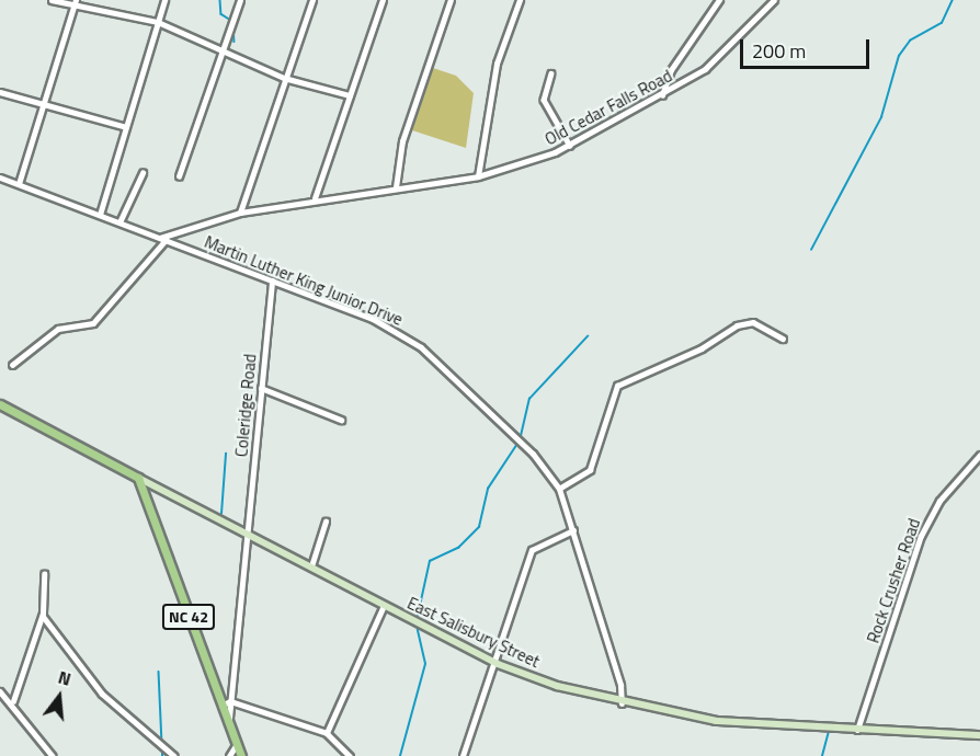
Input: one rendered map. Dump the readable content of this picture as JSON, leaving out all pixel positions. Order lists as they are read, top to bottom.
{
  "streets": {
    "main road": ["NC 42", "East Salisbury Street"],
    "street": [
      "Old Cedar Falls Road",
      "Martin Luther King Junior Drive",
      "Coleridge Road",
      "Rock Crusher Road"
    ]
  },
  "crossings": [
    ["Old Cedar Falls Road", "Martin Luther King Junior Drive"],
    ["Martin Luther King Junior Drive", "Coleridge Road"],
    ["Martin Luther King Junior Drive", "East Salisbury Street"],
    ["Coleridge Road", "NC 42"],
    ["Coleridge Road", "East Salisbury Street"],
    ["Rock Crusher Road", "East Salisbury Street"],
    ["NC 42", "East Salisbury Street"]
  ],
  "scale_bar": "200 m",
  "north": "top"
}
